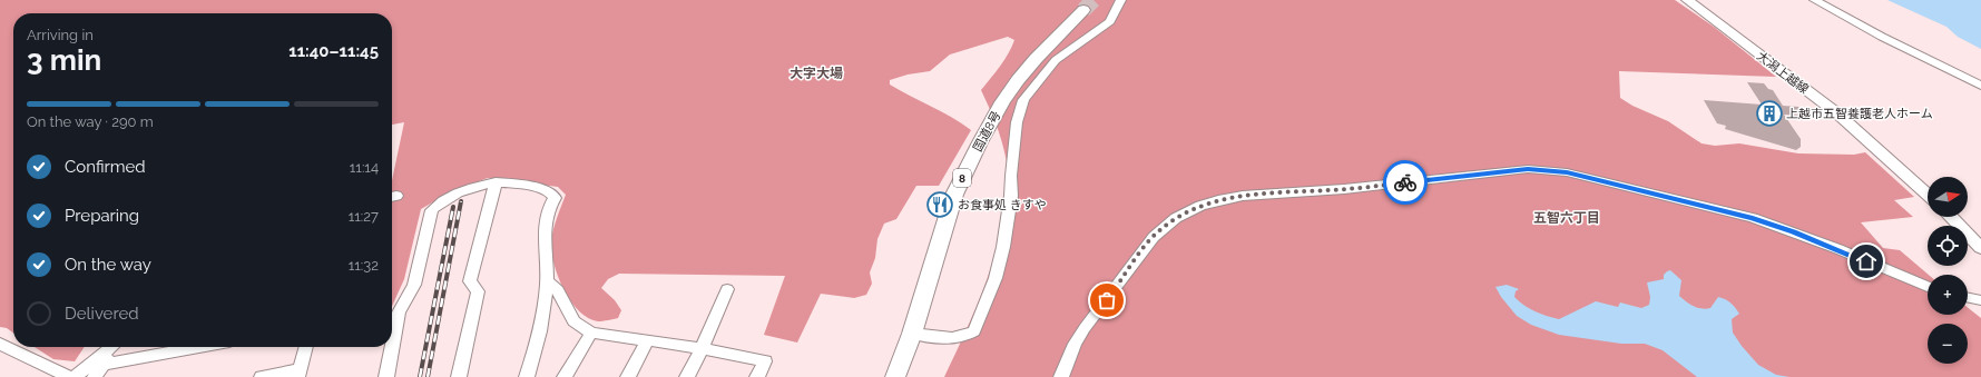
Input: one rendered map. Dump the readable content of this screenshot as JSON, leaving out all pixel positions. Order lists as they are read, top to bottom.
{
  "streets": {
    "highway": ["国道8号", "8"],
    "main road": ["大潟上越線"]
  },
  "districts": ["大字大場", "五智六丁目"],
  "places": {
    "building": ["上越市五智養護老人ホーム"],
    "restaurant": ["お食事処 きすや"]
  },
  "north": "right",
  "page": {
    "heading": ["3 min", "Arriving in", "11:40–11:45"],
    "bar": "On the way · 290 m",
    "list": [
      ["Confirmed", "11:14"],
      ["Preparing", "11:27"],
      ["On the way", "11:32"],
      "Delivered"
    ],
    "map_buttons": ["+", "−"]
  }
}
